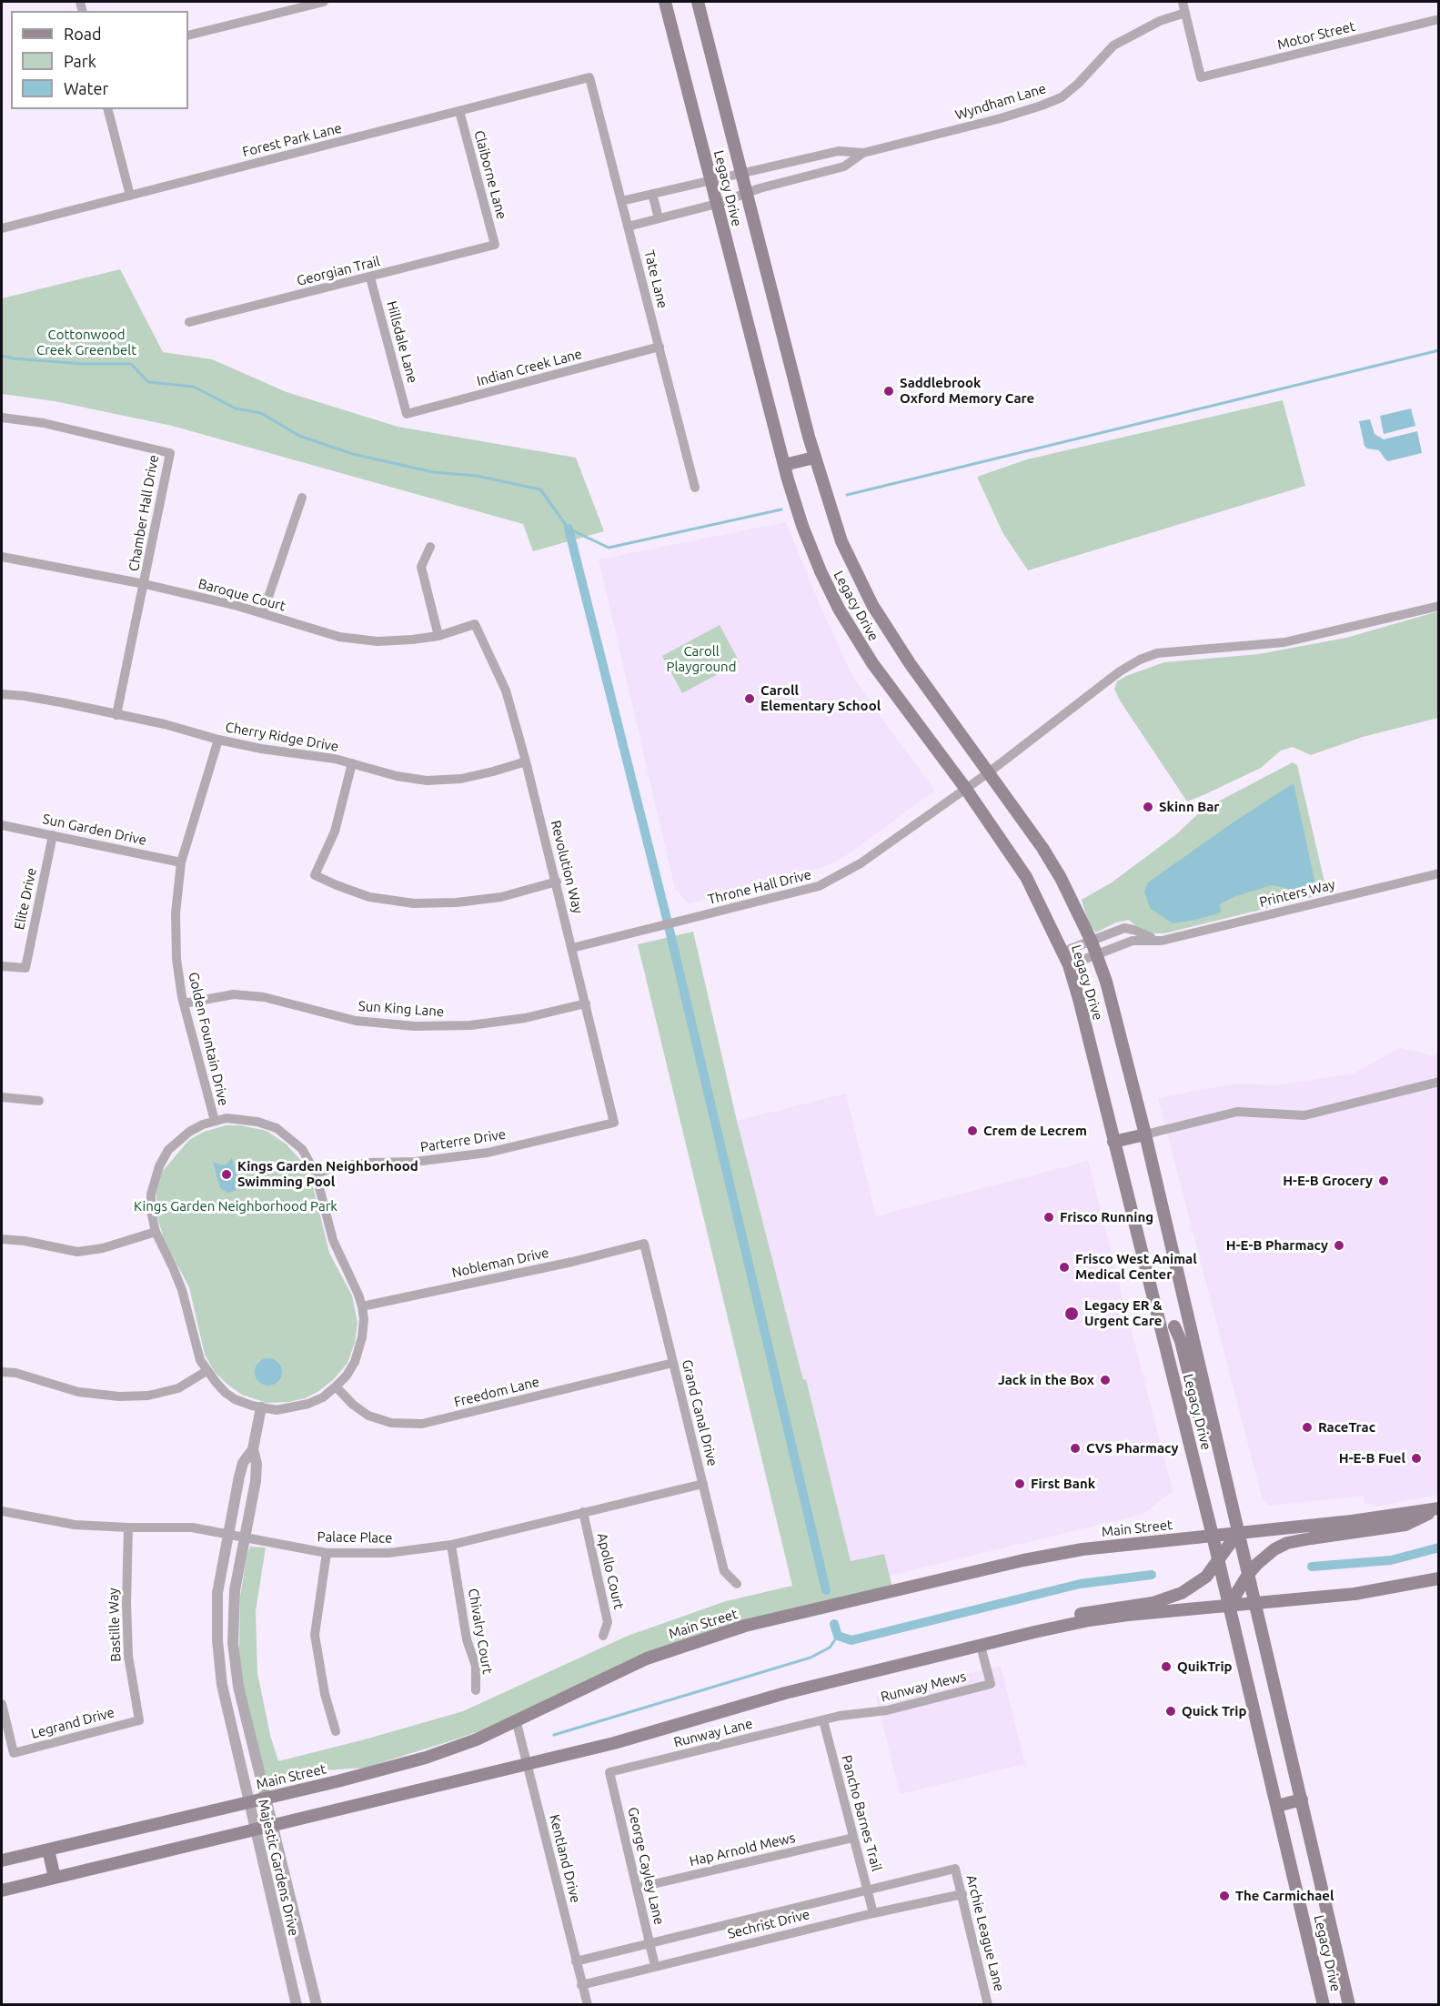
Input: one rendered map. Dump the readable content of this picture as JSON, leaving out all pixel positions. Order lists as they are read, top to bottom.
{
  "streets": {
    "main road": ["Legacy Drive", "Main Street"],
    "street": [
      "Motor Street",
      "Wyndham Lane",
      "Forest Park Lane",
      "Claiborne Lane",
      "Georgian Trail",
      "Tate Lane",
      "Hillsdale Lane",
      "Indian Creek Lane",
      "Chamber Hall Drive",
      "Baroque Court",
      "Cherry Ridge Drive",
      "Sun Garden Drive",
      "Revolution Way",
      "Throne Hall Drive",
      "Printers Way",
      "Elite Drive",
      "Sun King Lane",
      "Golden Fountain Drive",
      "Parterre Drive",
      "Nobleman Drive",
      "Freedom Lane",
      "Grand Canal Drive",
      "Palace Place",
      "Apollo Court",
      "Bastille Way",
      "Chivalry Court",
      "Runway Mews",
      "Legrand Drive",
      "Runway Lane",
      "Pancho Barnes Trail",
      "Hap Arnold Mews",
      "Kentland Drive",
      "George Cayley Lane",
      "Majestic Gardens Drive",
      "Sechrist Drive",
      "Archie League Lane"
    ]
  },
  "crossings": [
    ["Motor Street", "Wyndham Lane"],
    ["Wyndham Lane", "Legacy Drive"],
    ["Wyndham Lane", "Tate Lane"],
    ["Forest Park Lane", "Claiborne Lane"],
    ["Forest Park Lane", "Tate Lane"],
    ["Claiborne Lane", "Georgian Trail"],
    ["Legacy Drive", "Throne Hall Drive"],
    ["Legacy Drive", "Printers Way"],
    ["Legacy Drive", "Main Street"],
    ["Georgian Trail", "Hillsdale Lane"],
    ["Tate Lane", "Indian Creek Lane"],
    ["Hillsdale Lane", "Indian Creek Lane"],
    ["Chamber Hall Drive", "Baroque Court"],
    ["Chamber Hall Drive", "Cherry Ridge Drive"],
    ["Baroque Court", "Revolution Way"],
    ["Cherry Ridge Drive", "Revolution Way"],
    ["Cherry Ridge Drive", "Golden Fountain Drive"],
    ["Sun Garden Drive", "Elite Drive"],
    ["Sun Garden Drive", "Golden Fountain Drive"],
    ["Revolution Way", "Throne Hall Drive"],
    ["Revolution Way", "Sun King Lane"],
    ["Revolution Way", "Parterre Drive"],
    ["Sun King Lane", "Golden Fountain Drive"],
    ["Nobleman Drive", "Grand Canal Drive"],
    ["Freedom Lane", "Grand Canal Drive"],
    ["Grand Canal Drive", "Palace Place"],
    ["Main Street", "Kentland Drive"],
    ["Main Street", "Majestic Gardens Drive"],
    ["Palace Place", "Apollo Court"],
    ["Palace Place", "Bastille Way"],
    ["Palace Place", "Chivalry Court"],
    ["Palace Place", "Majestic Gardens Drive"],
    ["Bastille Way", "Legrand Drive"],
    ["Runway Mews", "Runway Lane"],
    ["Runway Mews", "Pancho Barnes Trail"],
    ["Runway Lane", "Pancho Barnes Trail"],
    ["Runway Lane", "George Cayley Lane"],
    ["Pancho Barnes Trail", "Hap Arnold Mews"],
    ["Pancho Barnes Trail", "Sechrist Drive"],
    ["Hap Arnold Mews", "George Cayley Lane"],
    ["Kentland Drive", "Sechrist Drive"],
    ["George Cayley Lane", "Sechrist Drive"],
    ["Sechrist Drive", "Archie League Lane"]
  ],
  "parks": ["Cottonwood Creek Greenbelt", "Caroll Playground", "Kings Garden Neighborhood Park"],
  "places": [
    "Saddlebrook Oxford Memory Care",
    "Caroll Elementary School",
    "Skinn Bar",
    "Crem de Lecrem",
    "Kings Garden Neighborhood Swimming Pool",
    "H-E-B Grocery",
    "Frisco Running",
    "H-E-B Pharmacy",
    "Frisco West Animal Medical Center",
    "Legacy ER & Urgent Care",
    "Jack in the Box",
    "RaceTrac",
    "CVS Pharmacy",
    "H-E-B Fuel",
    "First Bank",
    "QuikTrip",
    "Quick Trip",
    "The Carmichael"
  ],
  "legend": ["Road", "Park", "Water"]
}
